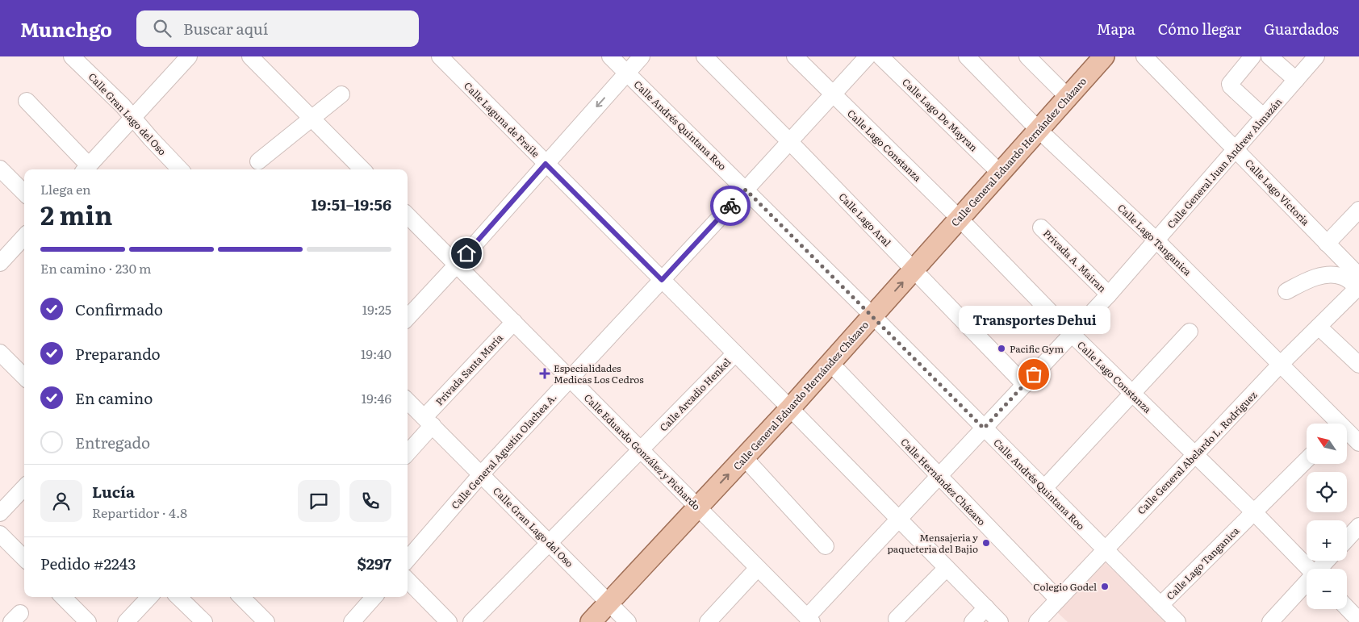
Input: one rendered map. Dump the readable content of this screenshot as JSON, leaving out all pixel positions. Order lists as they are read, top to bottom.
{
  "streets": {
    "main road": ["Calle General Eduardo Hernández Cházaro"],
    "street": [
      "Calle Gran Lago del Oso",
      "Calle Lago De Mayran",
      "Calle Laguna de Fraile",
      "Calle Andrés Quintana Roo",
      "Calle Lago Constanza",
      "Calle General Juan Andrew Almazán",
      "Calle Lago Victoria",
      "Calle Lago Aral",
      "Calle Lago Tanganica",
      "Privada A. Mairan",
      "Privada Santa María",
      "Calle Arcadio Henkel",
      "Calle General Agustín Olachea A.",
      "Calle Eduardo González y Pichardo",
      "Calle General Abelardo L. Rodríguez",
      "Calle Hernández Cházaro"
    ]
  },
  "crossings": [
    ["Calle Gran Lago del Oso", "Calle General Eduardo Hernández Cházaro"],
    ["Calle Gran Lago del Oso", "Privada Santa María"],
    ["Calle Gran Lago del Oso", "Calle Arcadio Henkel"],
    ["Calle Gran Lago del Oso", "Calle General Agustín Olachea A."],
    ["Calle Lago De Mayran", "Calle General Eduardo Hernández Cházaro"],
    ["Calle Laguna de Fraile", "Calle Arcadio Henkel"],
    ["Calle Laguna de Fraile", "Calle General Agustín Olachea A."],
    ["Calle Andrés Quintana Roo", "Calle General Eduardo Hernández Cházaro"],
    ["Calle Andrés Quintana Roo", "Calle General Juan Andrew Almazán"],
    ["Calle Andrés Quintana Roo", "Calle Lago Tanganica"],
    ["Calle Andrés Quintana Roo", "Calle General Agustín Olachea A."],
    ["Calle Andrés Quintana Roo", "Calle General Abelardo L. Rodríguez"],
    ["Calle Lago Constanza", "Calle General Eduardo Hernández Cházaro"],
    ["Calle Lago Constanza", "Calle General Juan Andrew Almazán"],
    ["Calle Lago Constanza", "Calle Lago Tanganica"],
    ["Calle Lago Constanza", "Calle General Agustín Olachea A."],
    ["Calle Lago Constanza", "Calle General Abelardo L. Rodríguez"],
    ["Calle General Eduardo Hernández Cházaro", "Calle Lago Aral"],
    ["Calle General Eduardo Hernández Cházaro", "Calle Lago Tanganica"],
    ["Calle General Eduardo Hernández Cházaro", "Calle Arcadio Henkel"],
    ["Calle General Eduardo Hernández Cházaro", "Calle Eduardo González y Pichardo"],
    ["Calle General Eduardo Hernández Cházaro", "Calle Hernández Cházaro"],
    ["Calle General Juan Andrew Almazán", "Calle Lago Victoria"],
    ["Calle General Juan Andrew Almazán", "Calle Lago Aral"],
    ["Calle General Juan Andrew Almazán", "Calle Lago Tanganica"],
    ["Calle General Juan Andrew Almazán", "Privada A. Mairan"],
    ["Calle General Juan Andrew Almazán", "Calle Arcadio Henkel"],
    ["Calle General Juan Andrew Almazán", "Calle Eduardo González y Pichardo"],
    ["Calle General Juan Andrew Almazán", "Calle Hernández Cházaro"],
    ["Calle Lago Victoria", "Calle General Abelardo L. Rodríguez"],
    ["Calle Lago Aral", "Calle General Agustín Olachea A."],
    ["Calle Lago Tanganica", "Calle General Abelardo L. Rodríguez"],
    ["Privada Santa María", "Calle Eduardo González y Pichardo"],
    ["Calle Arcadio Henkel", "Calle Eduardo González y Pichardo"],
    ["Calle General Agustín Olachea A.", "Calle Eduardo González y Pichardo"],
    ["Calle General Abelardo L. Rodríguez", "Calle Hernández Cházaro"]
  ],
  "places": {
    "other": [
      "Pacific Gym",
      "Transportes Dehui",
      "Mensajeria y paqueteria del Bajio",
      "Colegio Godel"
    ],
    "health": ["Especialidades Medicas Los Cedros"]
  },
  "north": "top left",
  "page": {
    "header": "Munchgo",
    "search": "Buscar aquí",
    "nav": ["Mapa", "Cómo llegar", "Guardados"],
    "heading": ["2 min", "Llega en", "19:51–19:56"],
    "panel": [
      "Lucía",
      "Repartidor · 4.8",
      "Pedido #2243",
      "$297"
    ],
    "bar": "En camino · 230 m",
    "list": [
      ["Confirmado", "19:25"],
      ["Preparando", "19:40"],
      ["En camino", "19:46"],
      "Entregado"
    ],
    "bubble": "Transportes Dehui",
    "map_buttons": ["+", "−"]
  }
}
